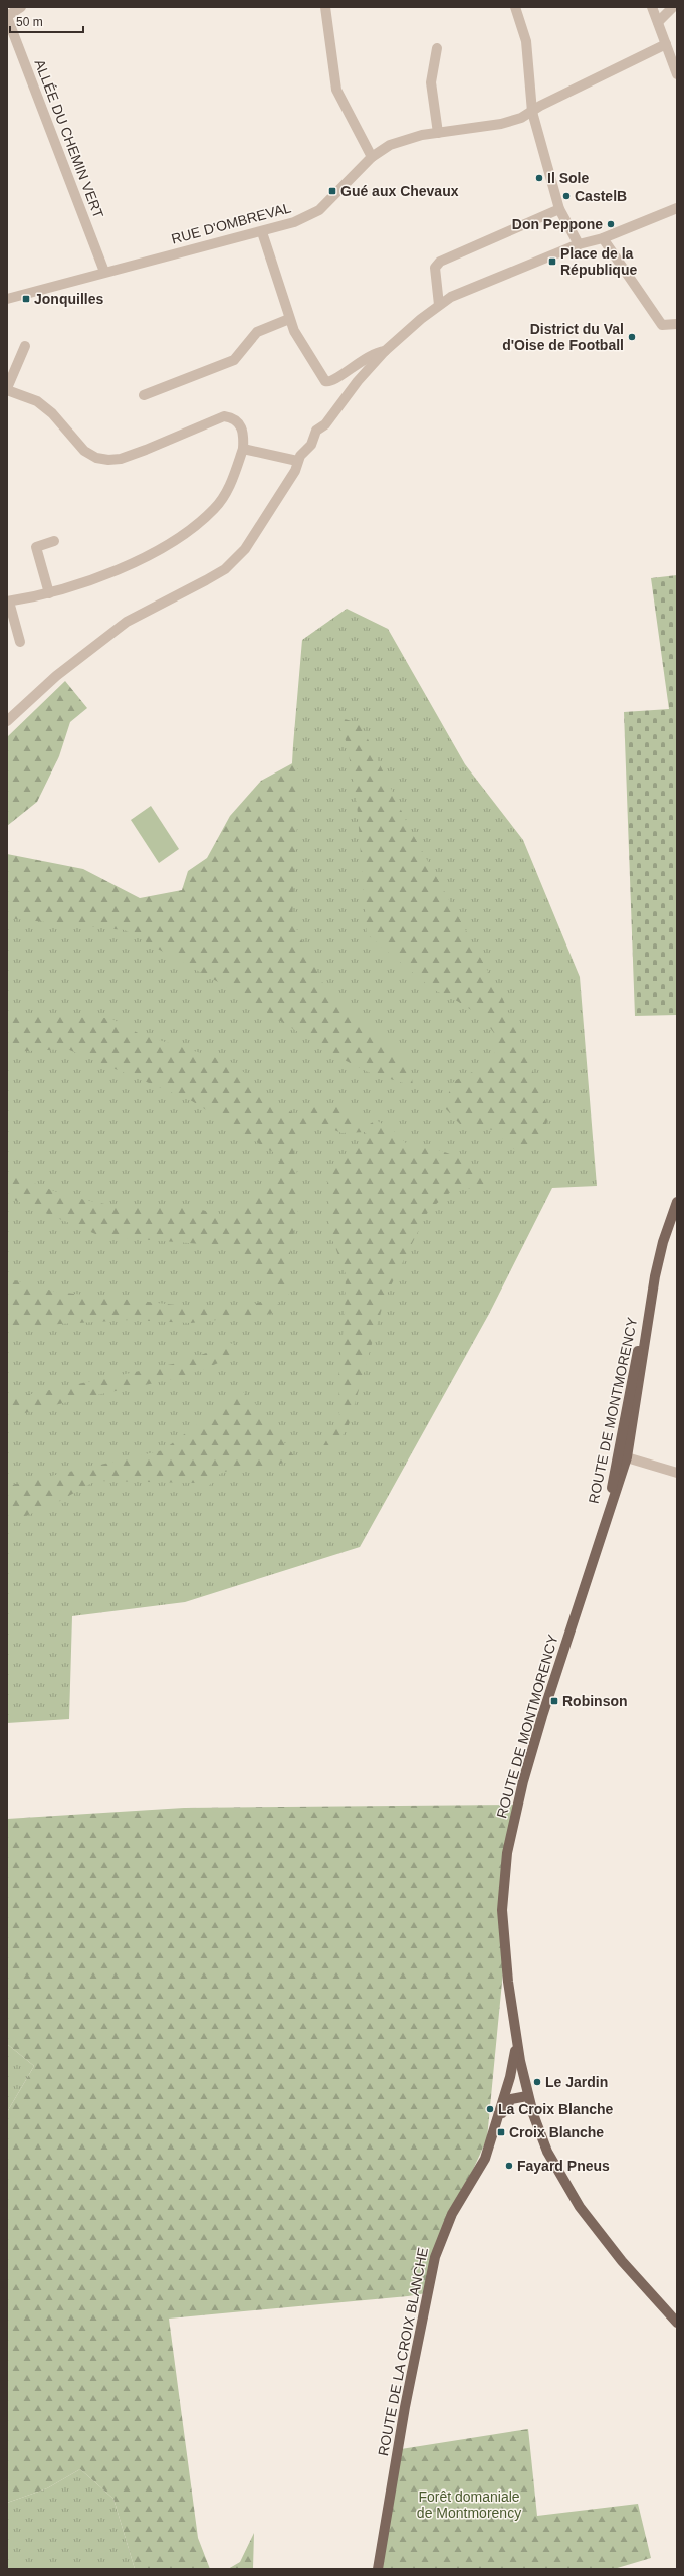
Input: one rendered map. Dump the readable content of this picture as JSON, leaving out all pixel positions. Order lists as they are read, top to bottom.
{
  "streets": {
    "main road": ["ROUTE DE MONTMORENCY", "ROUTE DE LA CROIX BLANCHE"],
    "street": ["ALLÉE DU CHEMIN VERT", "RUE D'OMBREVAL"]
  },
  "crossings": [
    ["ALLÉE DU CHEMIN VERT", "RUE D'OMBREVAL"]
  ],
  "parks": ["Forêt domaniale de Montmorency"],
  "places": {
    "other": [
      "Il Sole",
      "CastelB",
      "Don Peppone",
      "District du Val d'Oise de Football",
      "Le Jardin",
      "La Croix Blanche",
      "Fayard Pneus"
    ],
    "transit": [
      "Gué aux Chevaux",
      "Place de la République",
      "Jonquilles",
      "Robinson",
      "Croix Blanche"
    ]
  },
  "scale_bar": "50 m"
}
